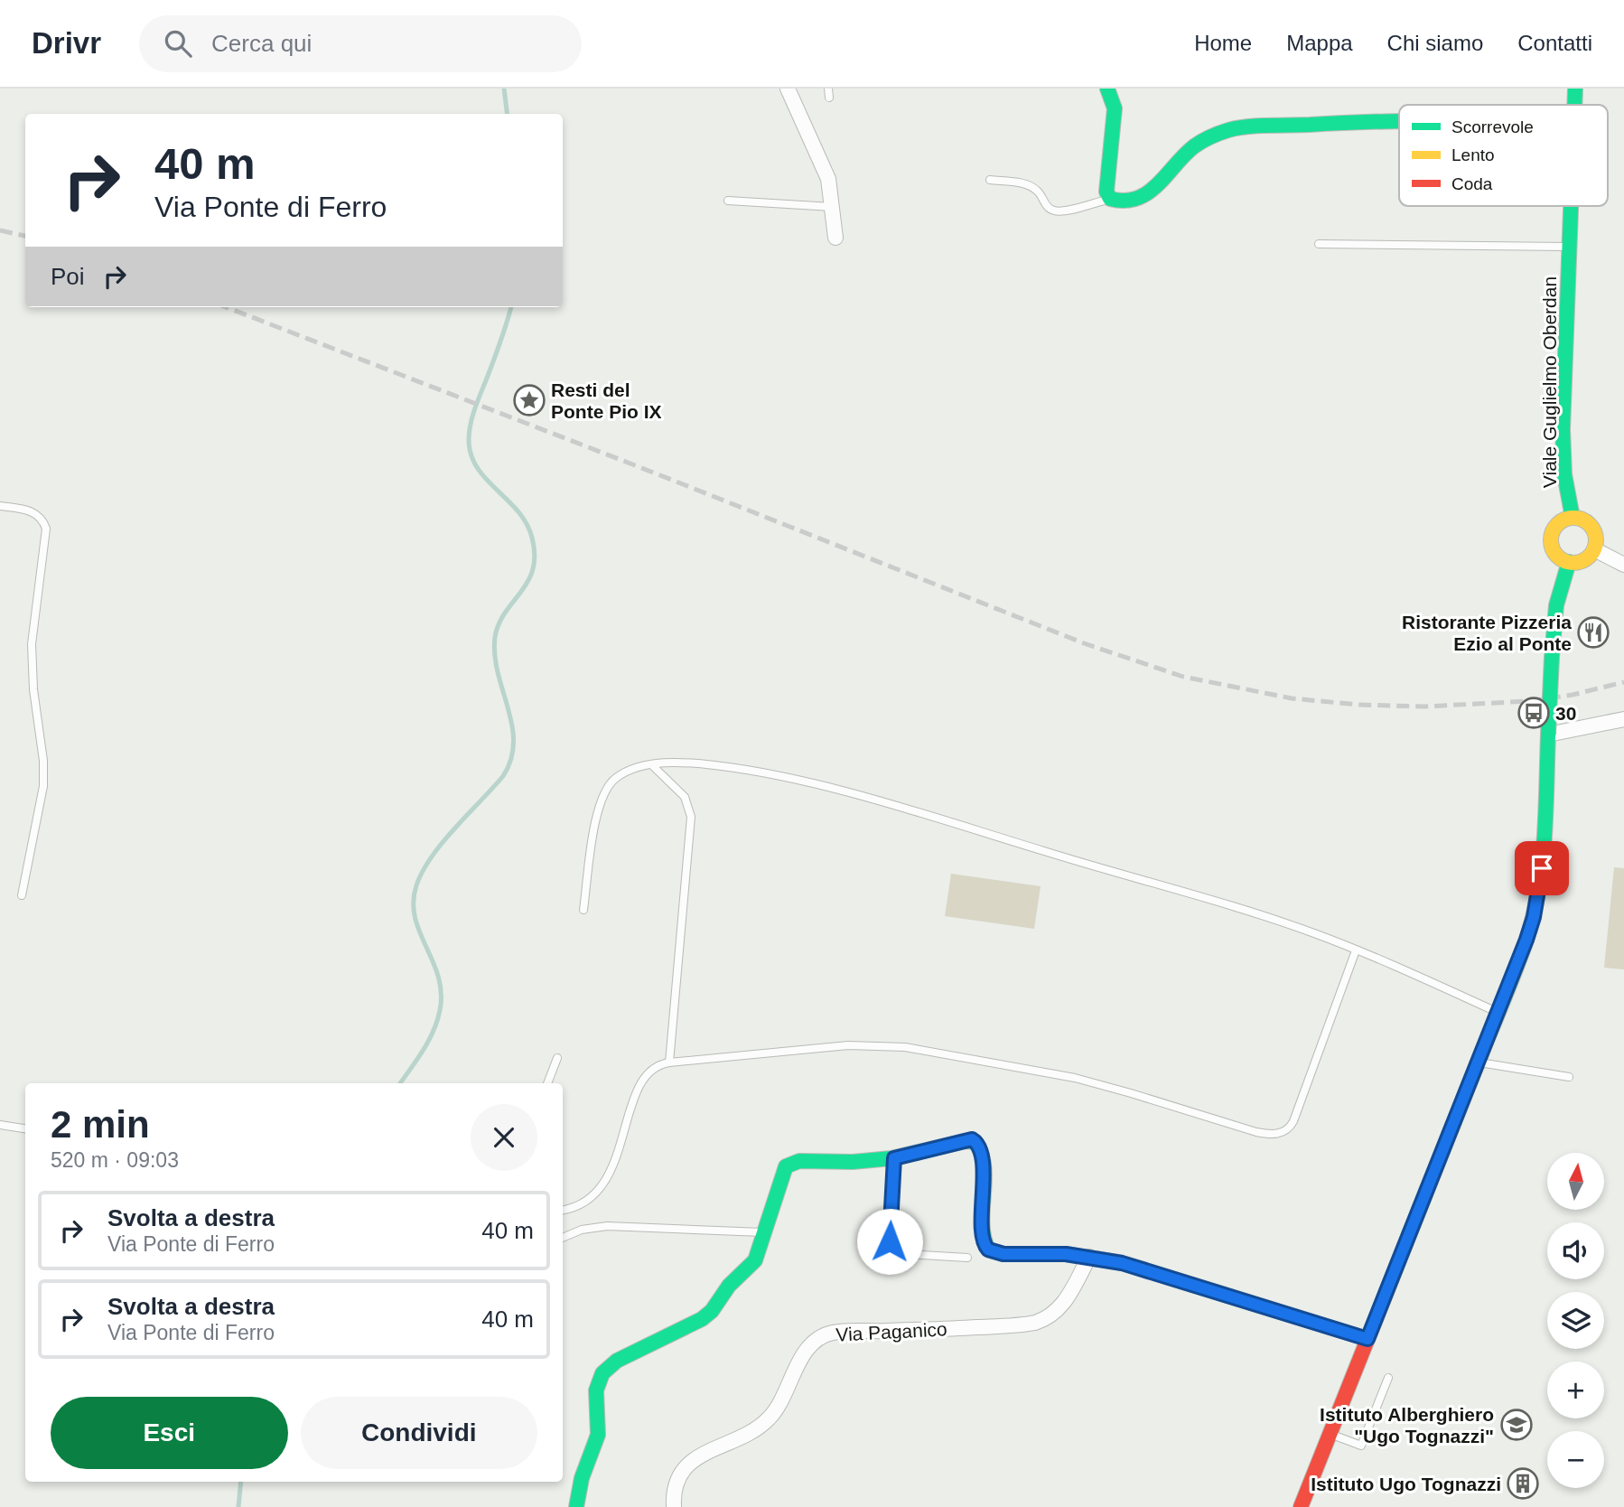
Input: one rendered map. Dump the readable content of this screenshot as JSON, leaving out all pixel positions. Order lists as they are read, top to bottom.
{
  "streets": {
    "street": ["Viale Guglielmo Oberdan", "Via Paganico"]
  },
  "places": {
    "place": ["Resti del Ponte Pio IX"],
    "restaurant": ["Ristorante Pizzeria Ezio al Ponte"],
    "bus stop": ["30"],
    "school or university": ["Istituto Alberghiero \"Ugo Tognazzi\""],
    "building": ["Istituto Ugo Tognazzi"]
  },
  "legend": ["Scorrevole", "Lento", "Coda"],
  "north": "top",
  "page": {
    "header": "Drivr",
    "search": "Cerca qui",
    "nav": [
      "Home",
      "Mappa",
      "Chi siamo",
      "Contatti"
    ],
    "turn": ["40 m", "Via Ponte di Ferro"],
    "then": "Poi",
    "heading": ["2 min", "520 m · 09:03"],
    "map_buttons": ["+", "−"],
    "list": [
      {
        "name": "Svolta a destra",
        "note": "Via Ponte di Ferro",
        "value": "40 m"
      },
      {
        "name": "Svolta a destra",
        "note": "Via Ponte di Ferro",
        "value": "40 m"
      }
    ],
    "buttons": ["Esci", "Condividi"]
  }
}
